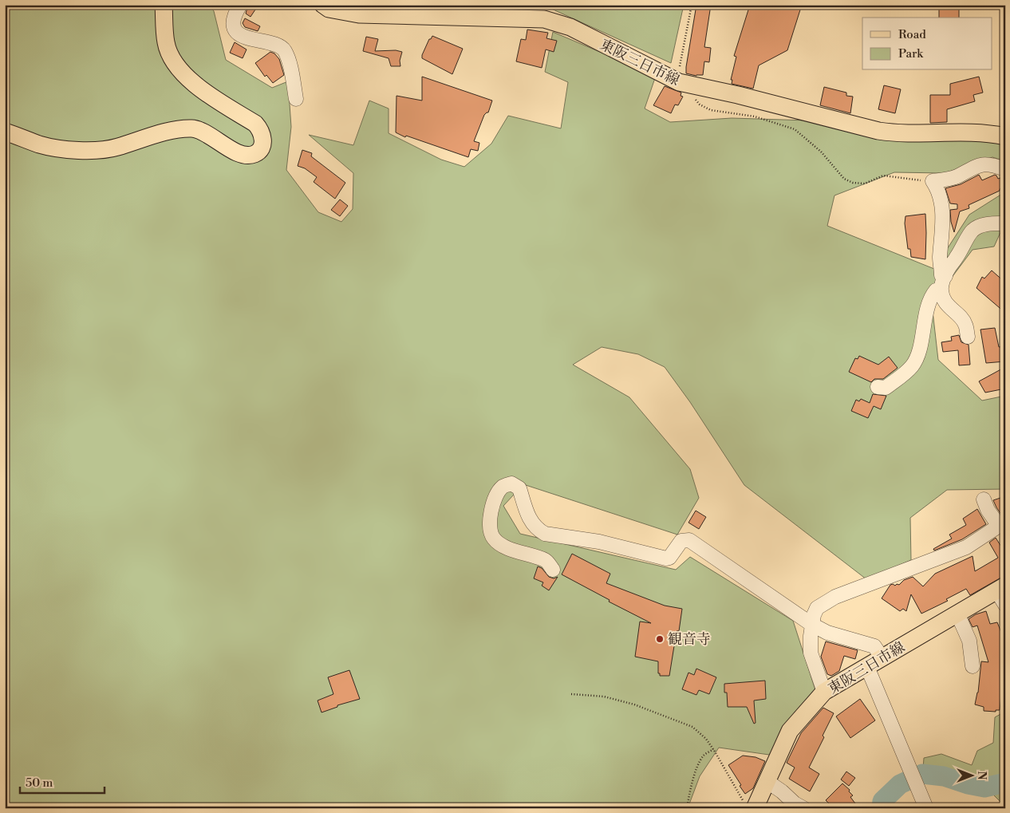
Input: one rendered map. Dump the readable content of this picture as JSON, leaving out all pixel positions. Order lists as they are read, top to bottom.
{
  "streets": {
    "main road": ["東阪三日市線"]
  },
  "places": ["観音寺"],
  "legend": ["Road", "Park"],
  "scale_bar": "50 m",
  "north": "right"
}
